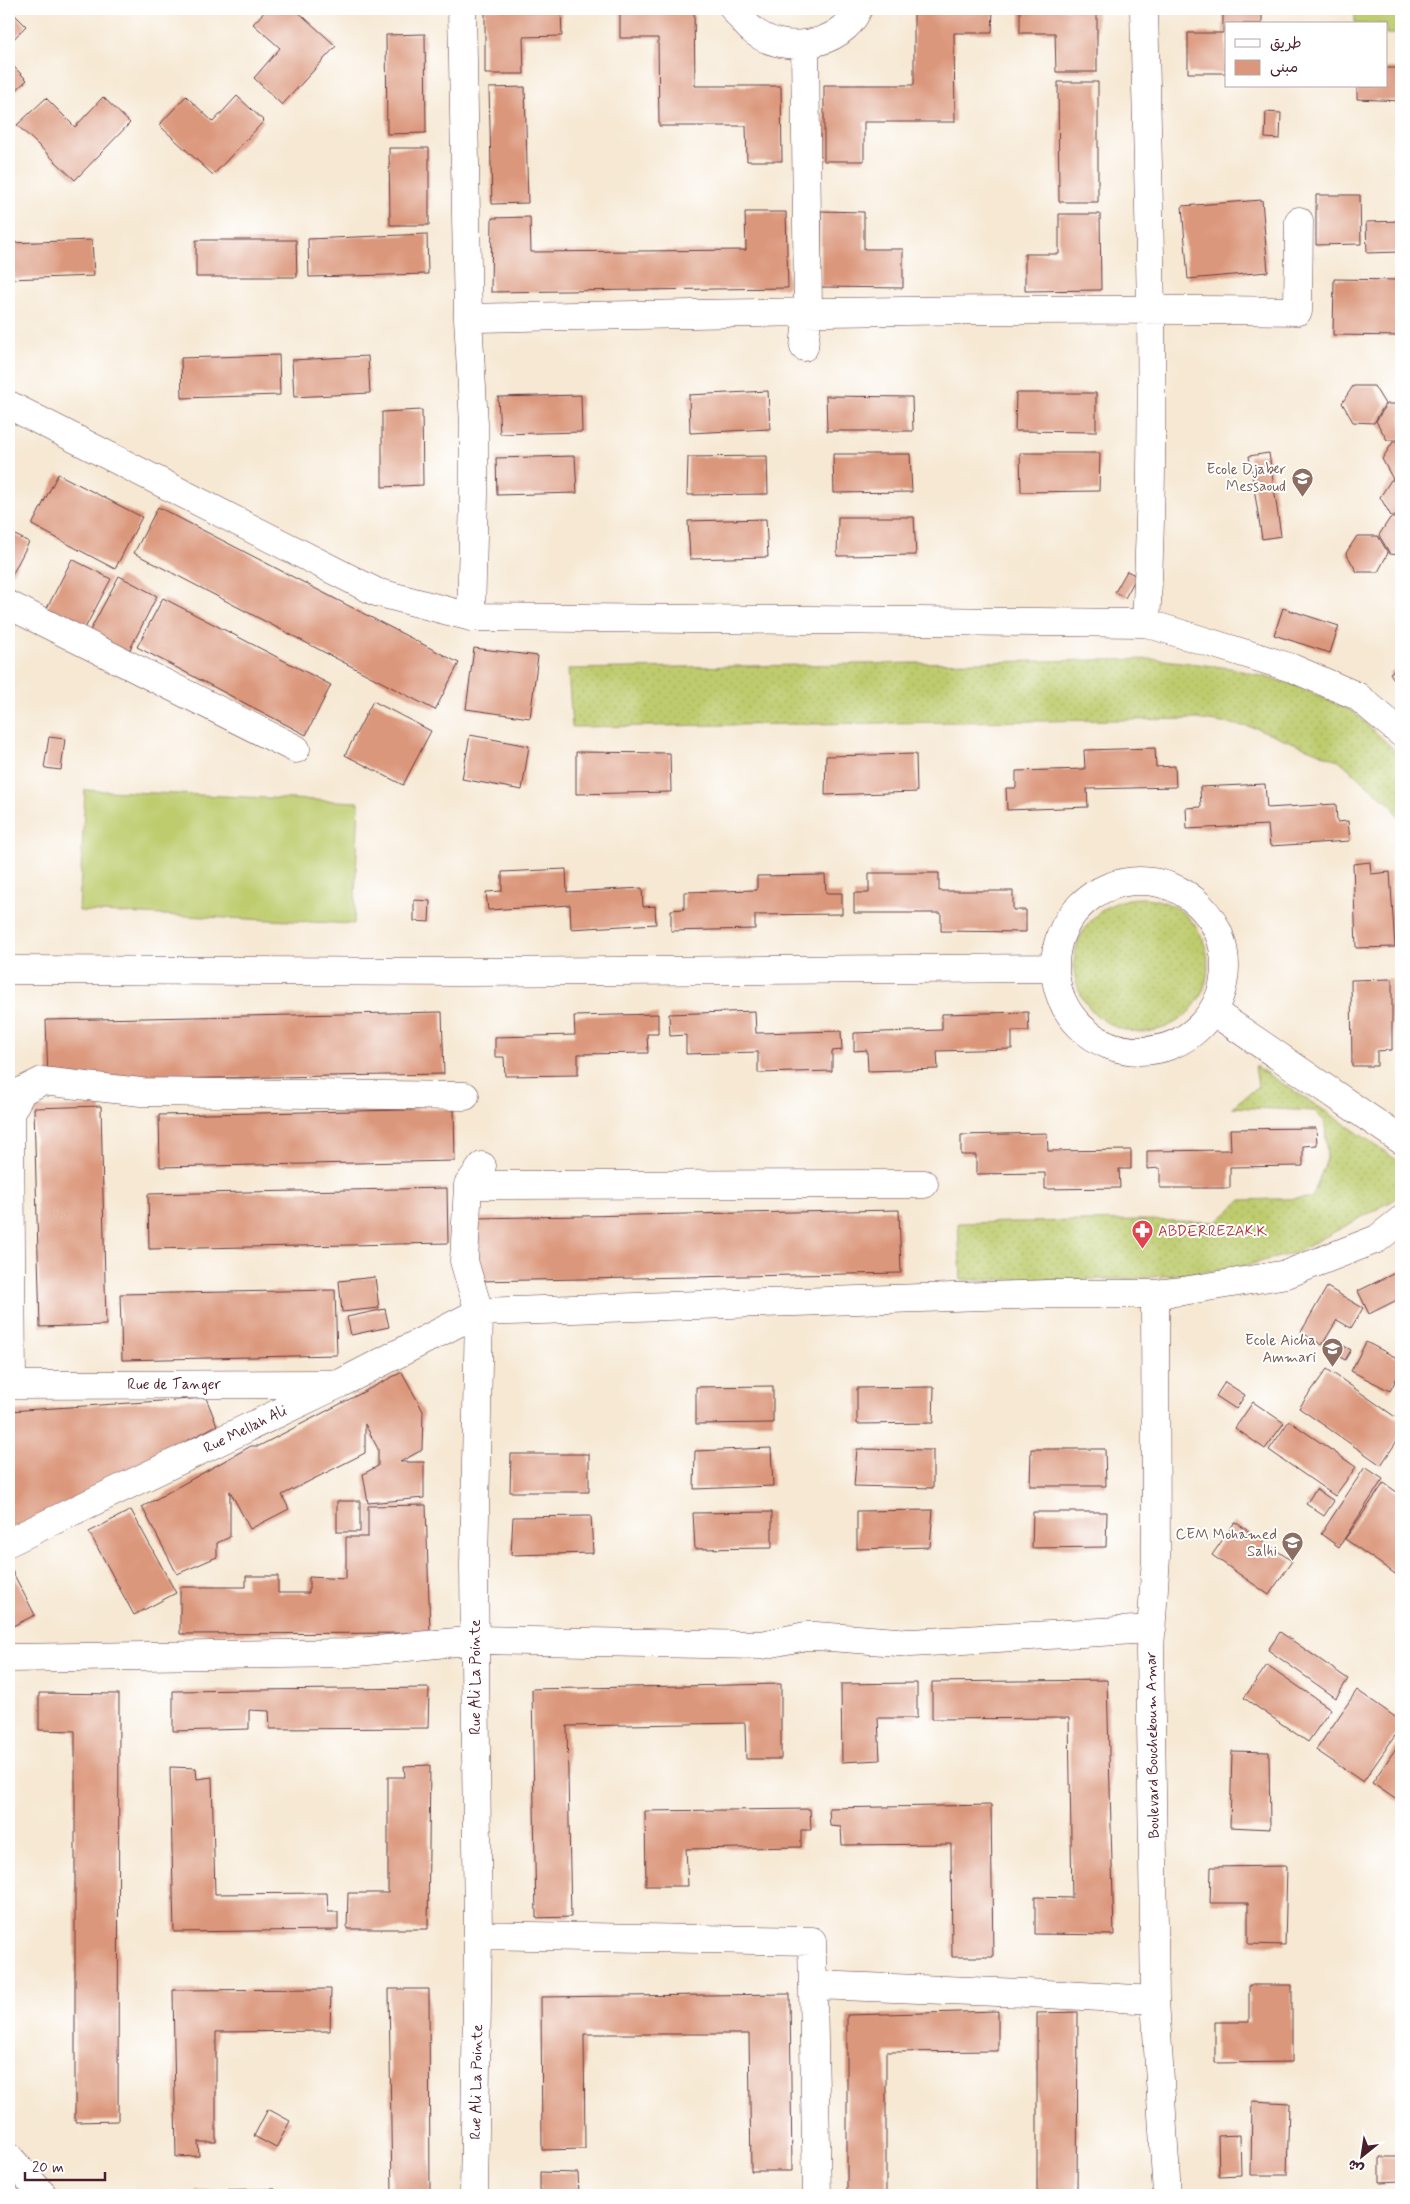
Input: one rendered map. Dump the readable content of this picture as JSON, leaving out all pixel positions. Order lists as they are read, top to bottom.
{
  "streets": {
    "street": [
      "Rue de Tanger",
      "Rue Mellah Ali",
      "Rue Ali La Pointe",
      "Boulevard Bouchekoum Amar"
    ]
  },
  "crossings": [
    ["Rue de Tanger", "Rue Mellah Ali"],
    ["Rue Mellah Ali", "Rue Ali La Pointe"]
  ],
  "places": {
    "school or university": ["Ecole Djaber Messaoud", "Ecole Aicha Ammari", "CEM Mohamed Salhi"],
    "pharmacy": ["ABDERREZAK.K"]
  },
  "legend": ["طريق", "مبنى"],
  "scale_bar": "20 m",
  "north": "bottom left"
}
